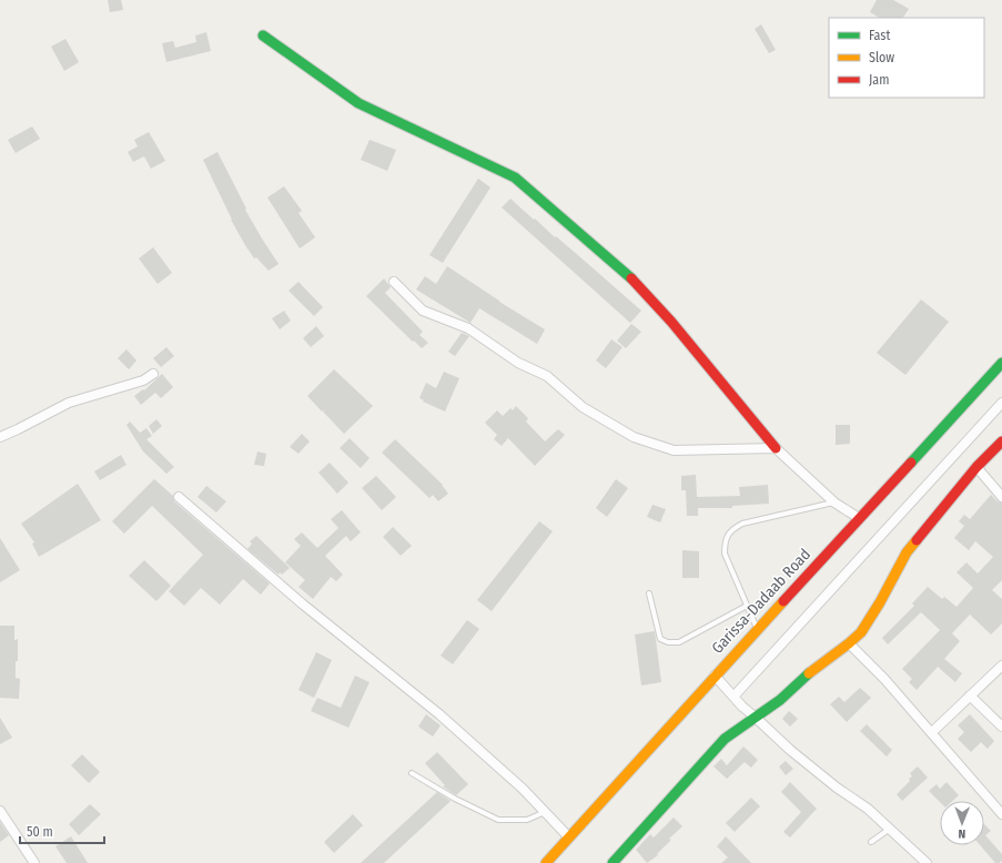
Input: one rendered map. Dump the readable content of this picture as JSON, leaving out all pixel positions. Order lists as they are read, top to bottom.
{
  "streets": {
    "main road": ["Garissa-Dadaab Road"]
  },
  "legend": ["Fast", "Slow", "Jam"],
  "scale_bar": "50 m",
  "north": "bottom"
}
